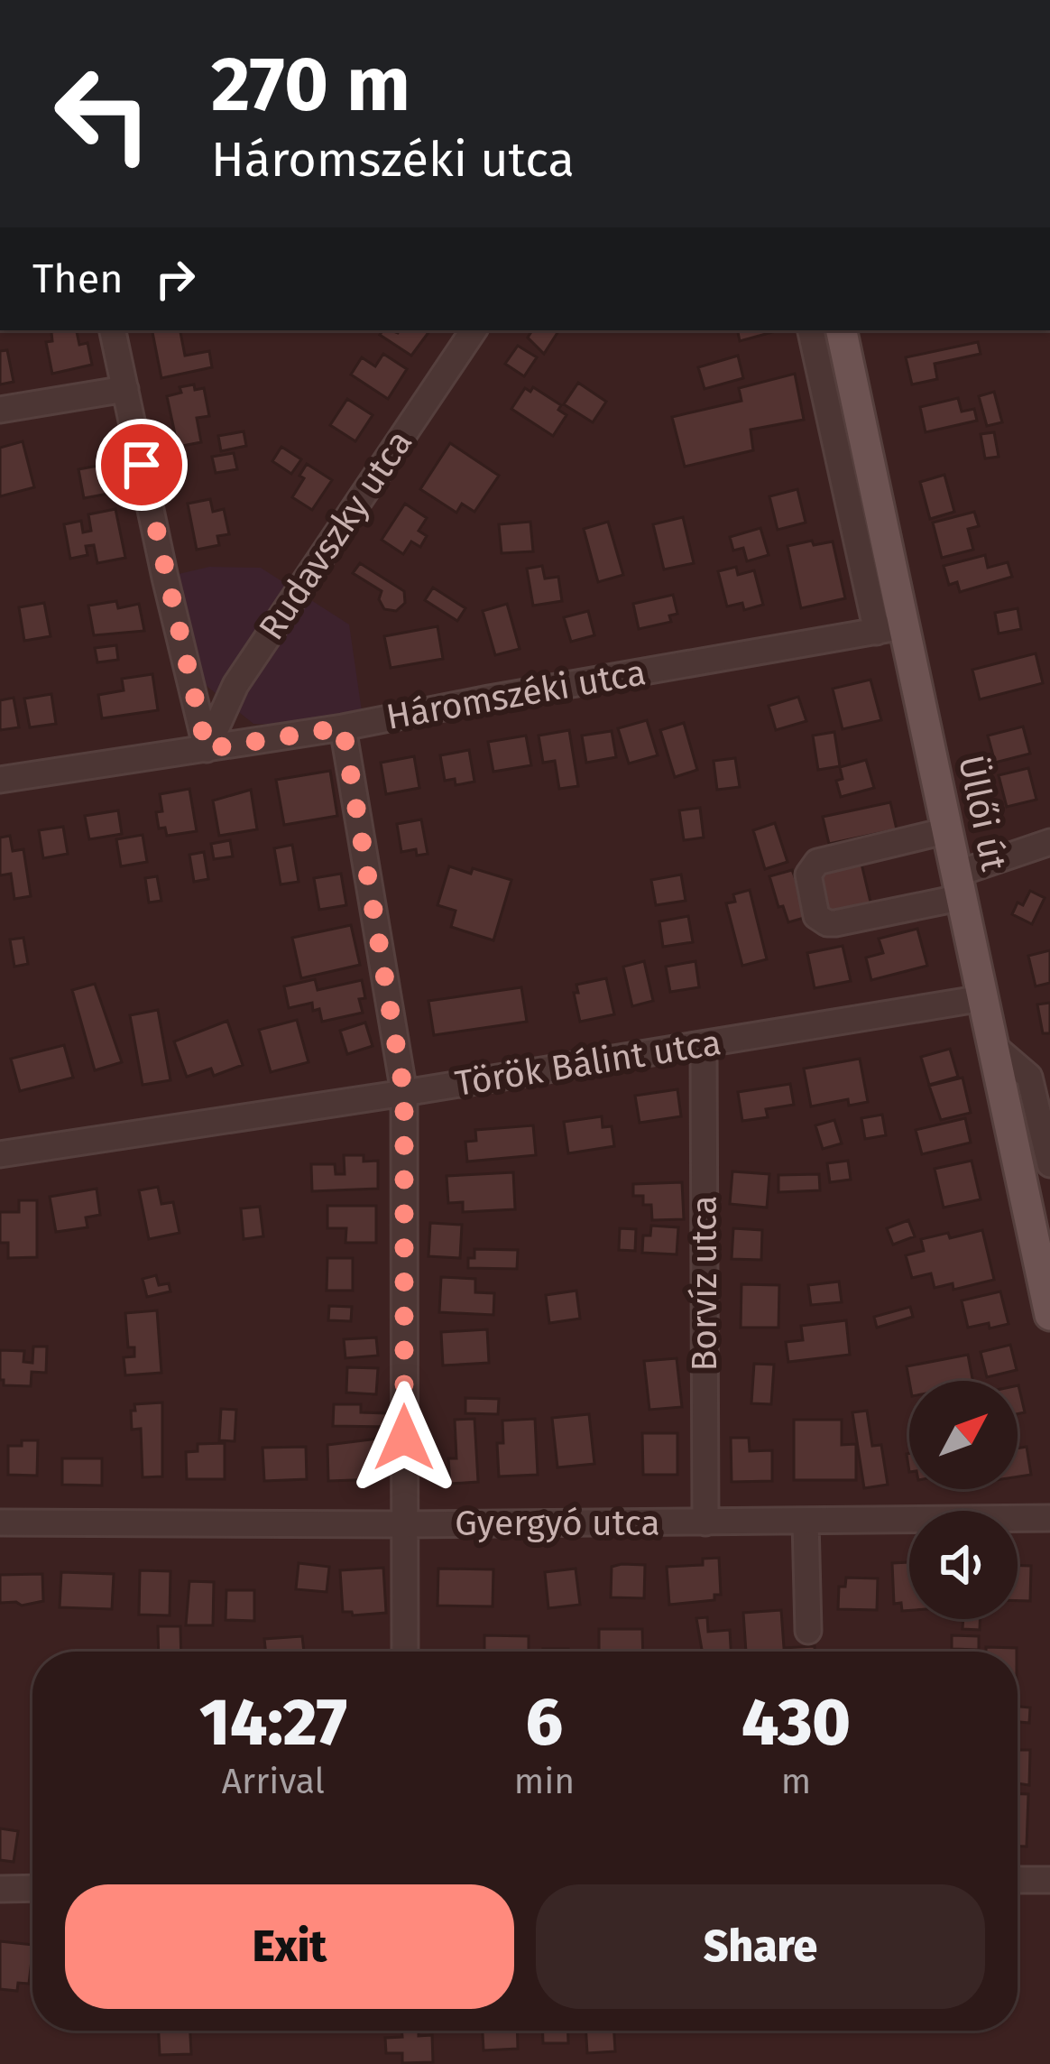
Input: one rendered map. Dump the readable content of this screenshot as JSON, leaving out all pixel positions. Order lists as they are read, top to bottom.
{
  "streets": {
    "main road": ["Üllői út"],
    "street": [
      "Rudavszky utca",
      "Háromszéki utca",
      "Török Bálint utca",
      "Borvíz utca",
      "Gyergyó utca"
    ]
  },
  "crossings": [
    ["Rudavszky utca", "Háromszéki utca"],
    ["Háromszéki utca", "Üllői út"],
    ["Üllői út", "Török Bálint utca"],
    ["Török Bálint utca", "Borvíz utca"],
    ["Borvíz utca", "Gyergyó utca"]
  ],
  "north": "top right",
  "page": {
    "turn": ["270 m", "Háromszéki utca"],
    "then": "Then",
    "eta": [
      "14:27",
      "Arrival",
      "6",
      "min",
      "430",
      "m"
    ],
    "buttons": ["Exit", "Share"]
  }
}
